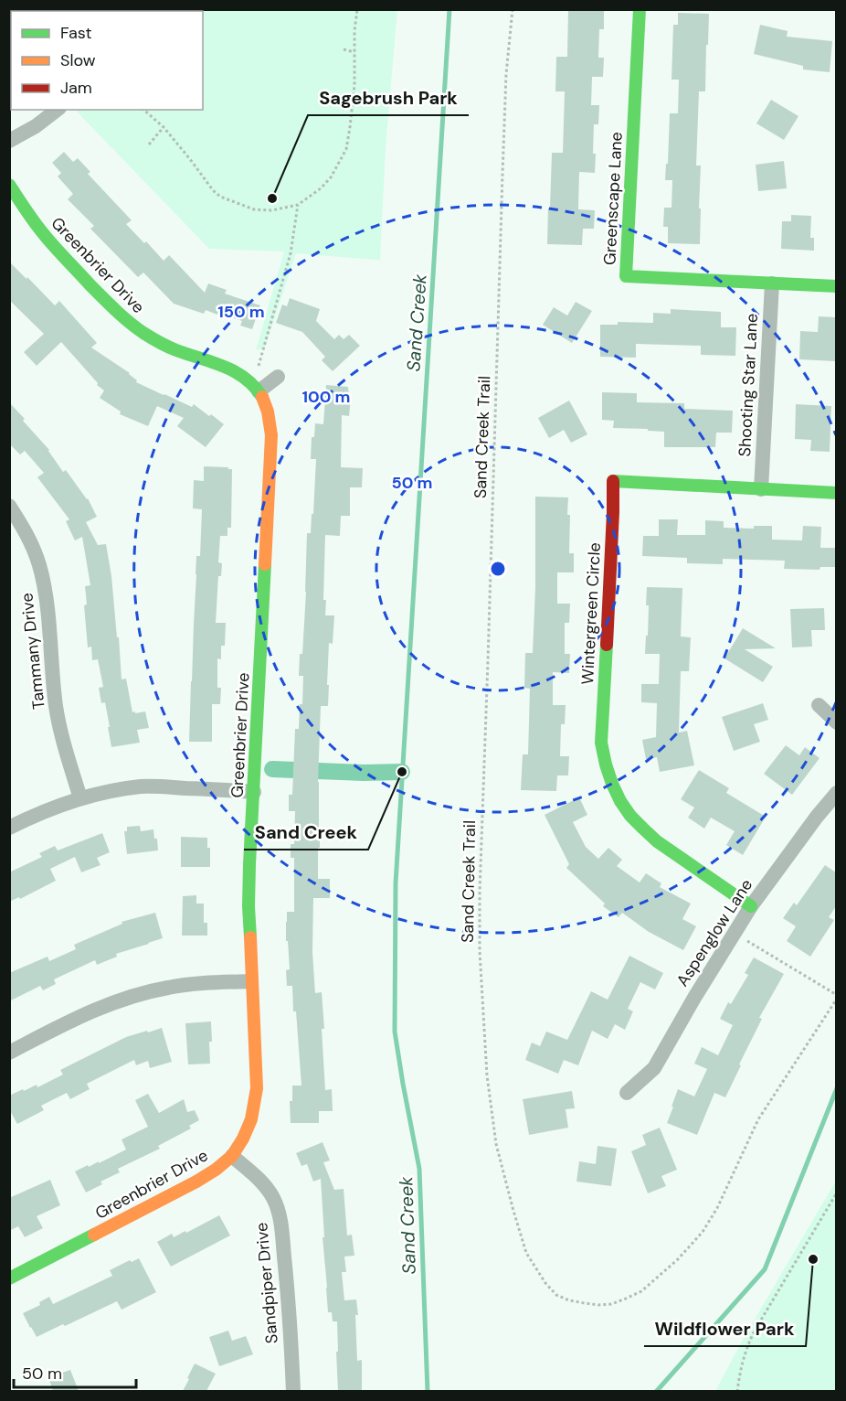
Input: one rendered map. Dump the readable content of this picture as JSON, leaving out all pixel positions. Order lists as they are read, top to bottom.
{
  "streets": {
    "street": [
      "Greenscape Lane",
      "Greenbrier Drive",
      "Shooting Star Lane",
      "Wintergreen Circle",
      "Tammany Drive",
      "Aspenglow Lane",
      "Sandpiper Drive"
    ],
    "path": ["Sand Creek Trail"]
  },
  "crossings": [
    ["Greenscape Lane", "Shooting Star Lane"],
    ["Greenbrier Drive", "Sandpiper Drive"],
    ["Shooting Star Lane", "Wintergreen Circle"],
    ["Wintergreen Circle", "Aspenglow Lane"]
  ],
  "water": ["Sand Creek"],
  "places": ["Sagebrush Park", "Sand Creek", "Wildflower Park"],
  "legend": ["Fast", "Slow", "Jam"],
  "scale_bar": "50 m",
  "rings": ["150 m", "100 m", "50 m"]
}
